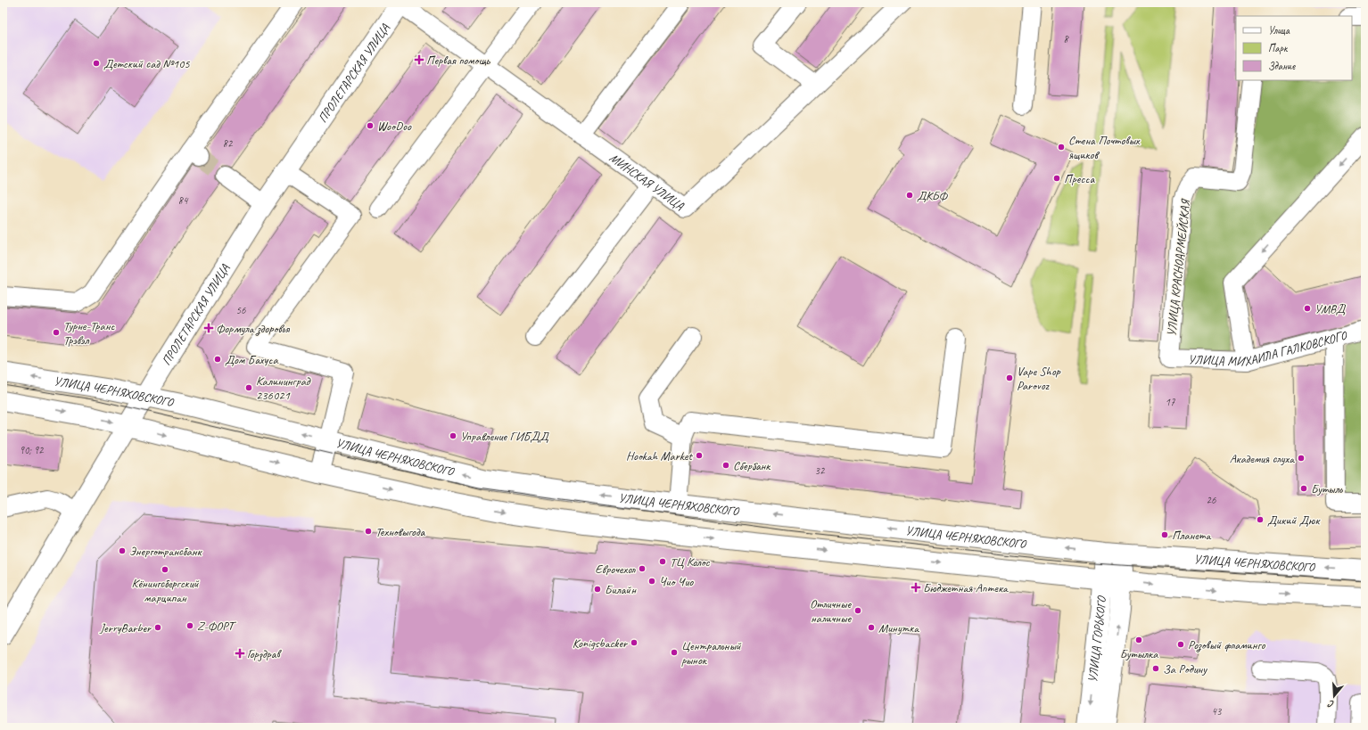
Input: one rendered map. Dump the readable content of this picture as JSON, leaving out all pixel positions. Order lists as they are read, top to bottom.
{
  "streets": {
    "main road": ["ПРОЛЕТАРСКАЯ УЛИЦА", "УЛИЦА ЧЕРНЯХОВСКОГО", "УЛИЦА ГОРЬКОГО"],
    "street": ["МИНСКАЯ УЛИЦА", "УЛИЦА КРАСНОАРМЕЙСКАЯ", "УЛИЦА МИХАИЛА ГАЛКОВСКОГО"]
  },
  "crossings": [
    ["ПРОЛЕТАРСКАЯ УЛИЦА", "МИНСКАЯ УЛИЦА"],
    ["ПРОЛЕТАРСКАЯ УЛИЦА", "УЛИЦА ЧЕРНЯХОВСКОГО"],
    ["УЛИЦА КРАСНОАРМЕЙСКАЯ", "УЛИЦА МИХАИЛА ГАЛКОВСКОГО"],
    ["УЛИЦА ЧЕРНЯХОВСКОГО", "УЛИЦА ГОРЬКОГО"]
  ],
  "places": {
    "health": [
      "Первая помощь",
      "Формула здоровья",
      "Бюджетная Аптека",
      "Горздрав"
    ],
    "other": [
      "Детский сад №105",
      "WooDoo",
      "Стена Почтовых ящиков",
      "Пресса",
      "ДКБФ",
      "УМВД",
      "Турне-Транс Трэвэл",
      "Дом Бахуса",
      "Vape Shop Parovoz",
      "Калининград 236021",
      "Управление ГИБДД",
      "Hookah Market",
      "Академия слуха",
      "Сбербанк",
      "Бутыль",
      "Дикий Дюк",
      "Техновыгода",
      "Планета",
      "Энерготрансбанк",
      "ТЦ Колос",
      "Еврочехол",
      "Кёнингсбергский марципан",
      "Чио Чио",
      "Билайн",
      "Отличные наличные",
      "Z-ФОРТ",
      "JerryBarber",
      "Минутка",
      "Бутылка",
      "Konigsbacker",
      "Розовый фламинго",
      "Центральный рынок",
      "За Родину"
    ]
  },
  "house_numbers": [
    "8",
    "82",
    "84",
    "56",
    "17",
    "90; 92",
    "32",
    "26",
    "43"
  ],
  "legend": ["Улица", "Парк", "Здание"],
  "north": "bottom"
}
